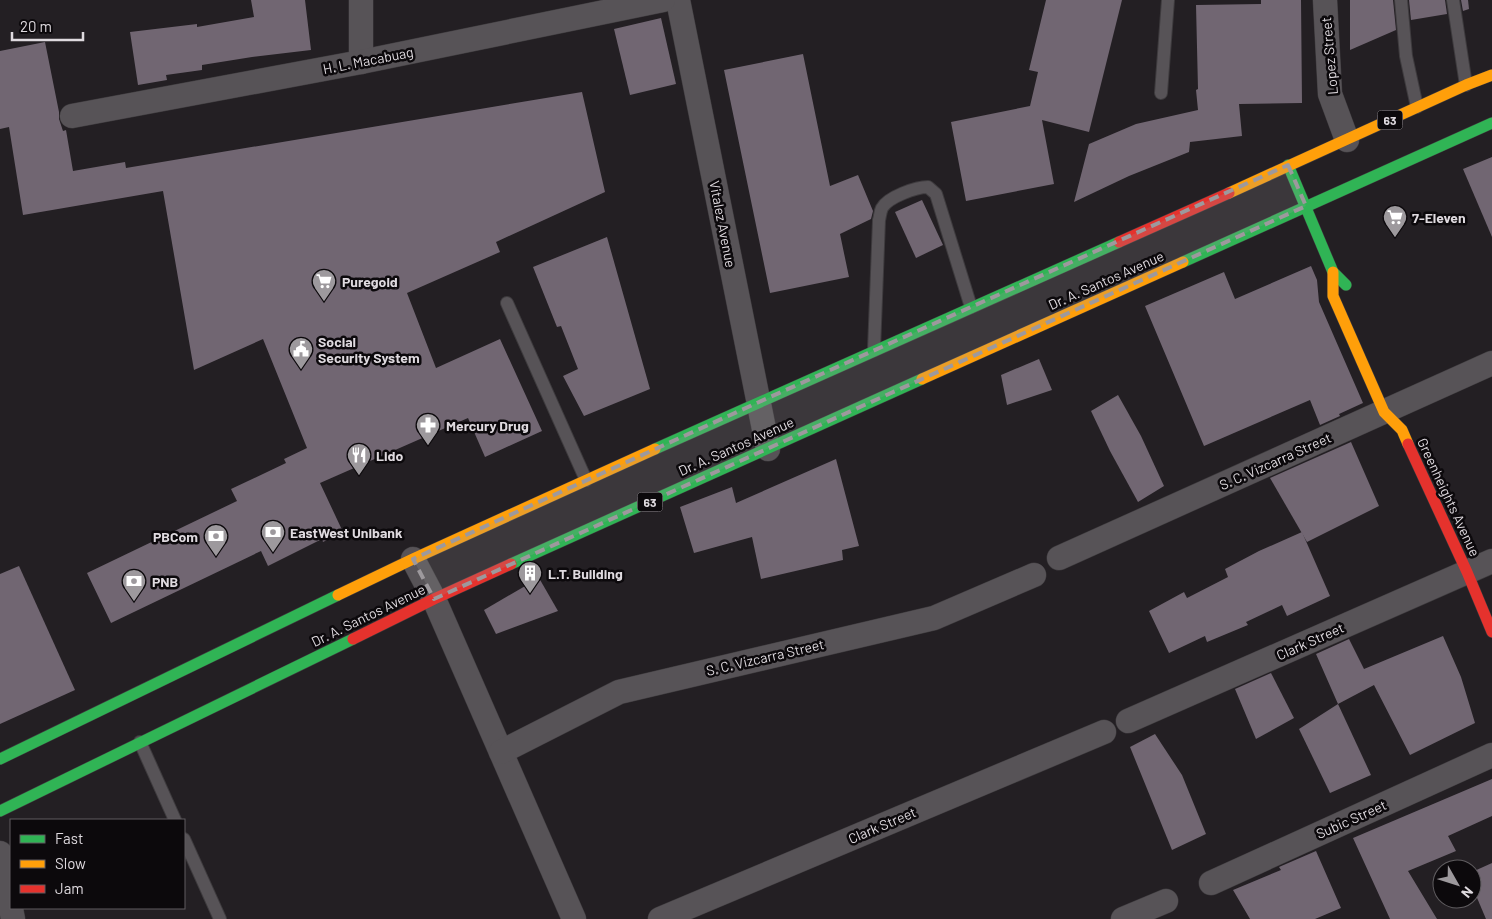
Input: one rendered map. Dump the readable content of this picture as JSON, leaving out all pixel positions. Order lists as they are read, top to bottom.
{
  "streets": {
    "main road": ["63", "Dr. A. Santos Avenue", "Greenheights Avenue"],
    "street": [
      "Lopez Street",
      "H. L. Macabuag",
      "Vitalez Avenue",
      "S. C. Vizcarra Street",
      "Clark Street",
      "Subic Street"
    ]
  },
  "crossings": [
    ["Lopez Street", "63"],
    ["63", "Vitalez Avenue"],
    ["63", "Greenheights Avenue"],
    ["Vitalez Avenue", "Dr. A. Santos Avenue"],
    ["Dr. A. Santos Avenue", "Greenheights Avenue"],
    ["S. C. Vizcarra Street", "Greenheights Avenue"],
    ["Greenheights Avenue", "Clark Street"]
  ],
  "places": {
    "supermarket": ["7-Eleven", "Puregold"],
    "public building": ["Social Security System"],
    "pharmacy": ["Mercury Drug"],
    "restaurant": ["Lido"],
    "bank": ["EastWest Unibank", "PBCom", "PNB"],
    "building": ["L.T. Building"]
  },
  "legend": ["Fast", "Slow", "Jam"],
  "scale_bar": "20 m",
  "north": "bottom right"
}
